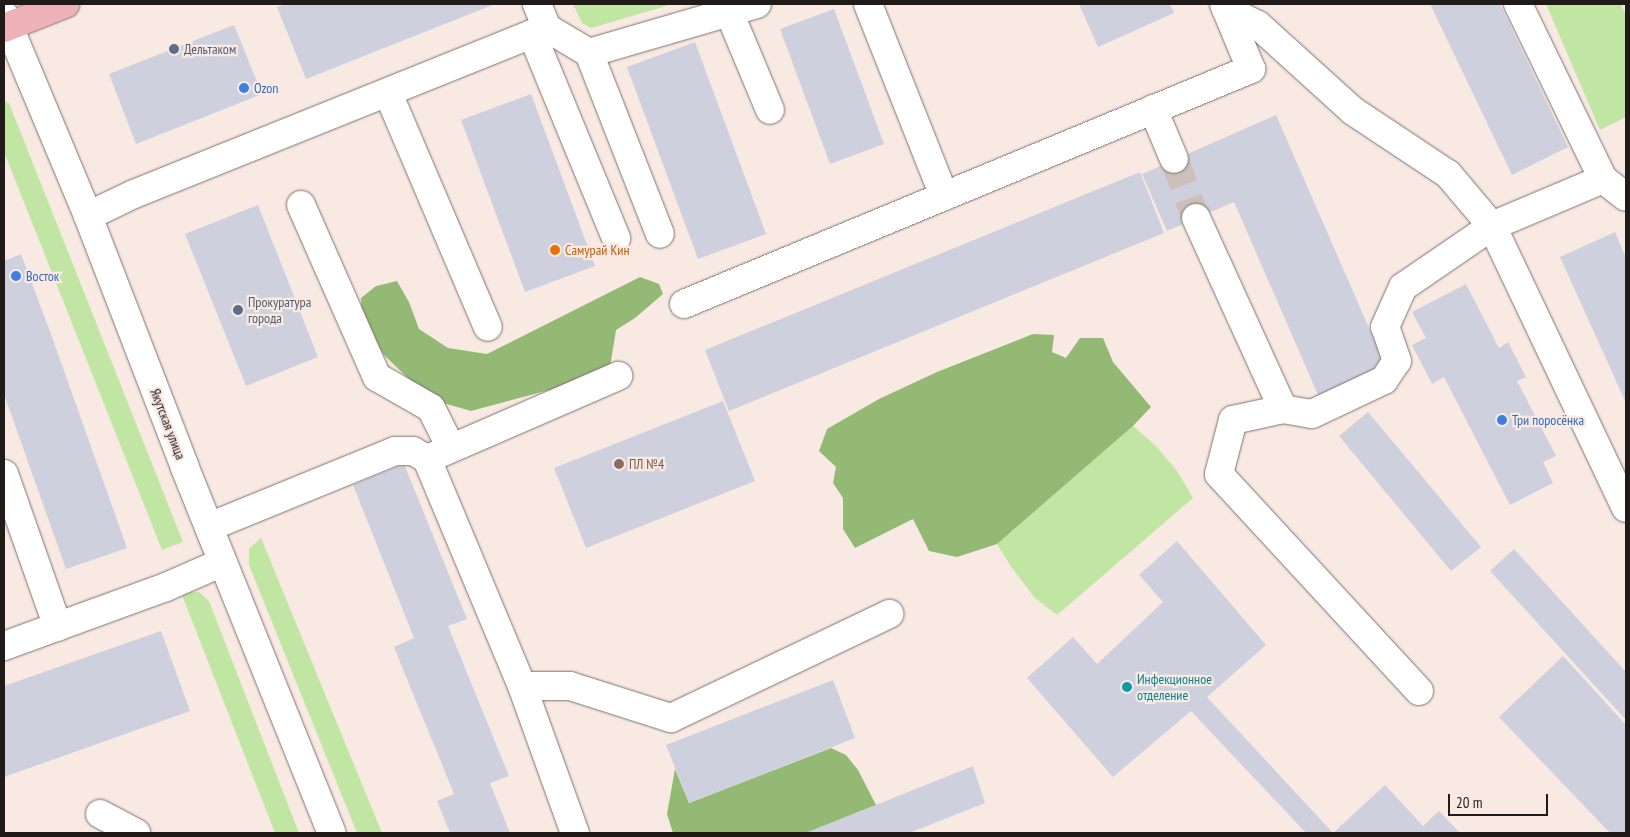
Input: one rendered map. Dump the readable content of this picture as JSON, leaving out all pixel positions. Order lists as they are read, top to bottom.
{
  "streets": {
    "street": ["Якутская улица"]
  },
  "places": [
    "Дельтаком",
    "Ozon",
    "Самурай Кин",
    "Восток",
    "Прокуратура города",
    "Три поросёнка",
    "ПЛ №4",
    "Инфекционное отделение"
  ],
  "scale_bar": "20 m"
}
